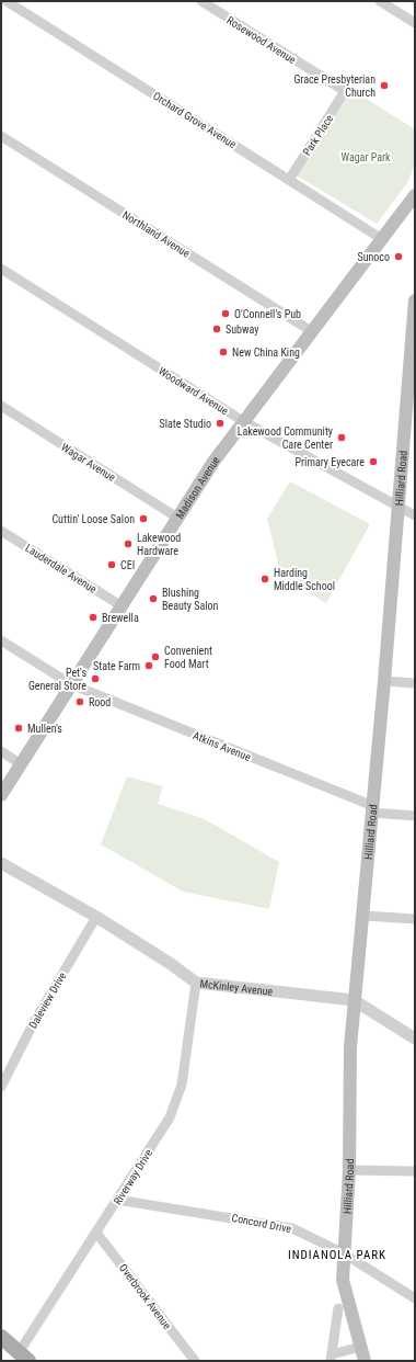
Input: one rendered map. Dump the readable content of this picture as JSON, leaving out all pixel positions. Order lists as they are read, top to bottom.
{
  "streets": {
    "main road": ["Hilliard Road", "Madison Avenue"],
    "street": [
      "Rosewood Avenue",
      "Orchard Grove Avenue",
      "Park Place",
      "Northland Avenue",
      "Woodward Avenue",
      "Wagar Avenue",
      "Lauderdale Avenue",
      "Atkins Avenue",
      "McKinley Avenue",
      "Daleview Drive",
      "Riverway Drive",
      "Concord Drive",
      "Overbrook Avenue"
    ]
  },
  "crossings": [
    ["Rosewood Avenue", "Park Place"],
    ["Orchard Grove Avenue", "Park Place"],
    ["Orchard Grove Avenue", "Madison Avenue"],
    ["Northland Avenue", "Madison Avenue"],
    ["Woodward Avenue", "Hilliard Road"],
    ["Woodward Avenue", "Madison Avenue"],
    ["Wagar Avenue", "Madison Avenue"],
    ["Hilliard Road", "Atkins Avenue"],
    ["Hilliard Road", "McKinley Avenue"],
    ["Hilliard Road", "Concord Drive"],
    ["Madison Avenue", "Lauderdale Avenue"],
    ["Madison Avenue", "Atkins Avenue"],
    ["McKinley Avenue", "Daleview Drive"],
    ["McKinley Avenue", "Riverway Drive"],
    ["Riverway Drive", "Concord Drive"],
    ["Riverway Drive", "Overbrook Avenue"]
  ],
  "districts": ["INDIANOLA PARK"],
  "parks": ["Wagar Park"],
  "places": [
    "Grace Presbyterian Church",
    "Sunoco",
    "O'Connell's Pub",
    "Subway",
    "New China King",
    "Slate Studio",
    "Lakewood Community Care Center",
    "Primary Eyecare",
    "Cuttin' Loose Salon",
    "Lakewood Hardware",
    "CEI",
    "Harding Middle School",
    "Blushing Beauty Salon",
    "Brewella",
    "Convenient Food Mart",
    "State Farm",
    "Pet's General Store",
    "Rood",
    "Mullen's"
  ]
}
